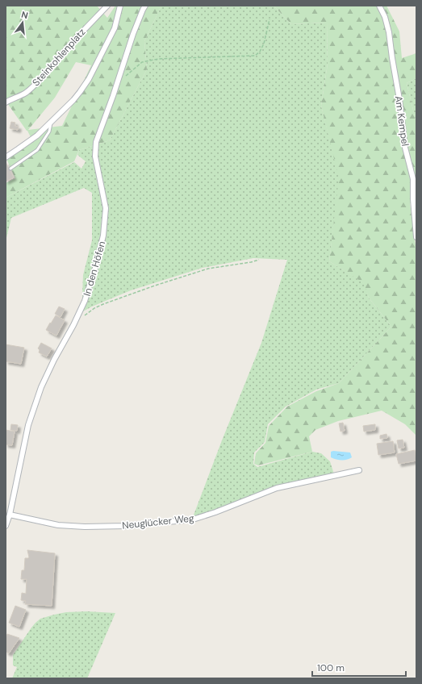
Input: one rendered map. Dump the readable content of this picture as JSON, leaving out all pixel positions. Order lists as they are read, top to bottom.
{
  "streets": {
    "street": [
      "Steinkohlenplatz",
      "Am Kempel",
      "In den Höfen",
      "Neuglücker Weg"
    ]
  },
  "crossings": [
    ["In den Höfen", "Neuglücker Weg"]
  ],
  "scale_bar": "100 m",
  "north": "top"
}
